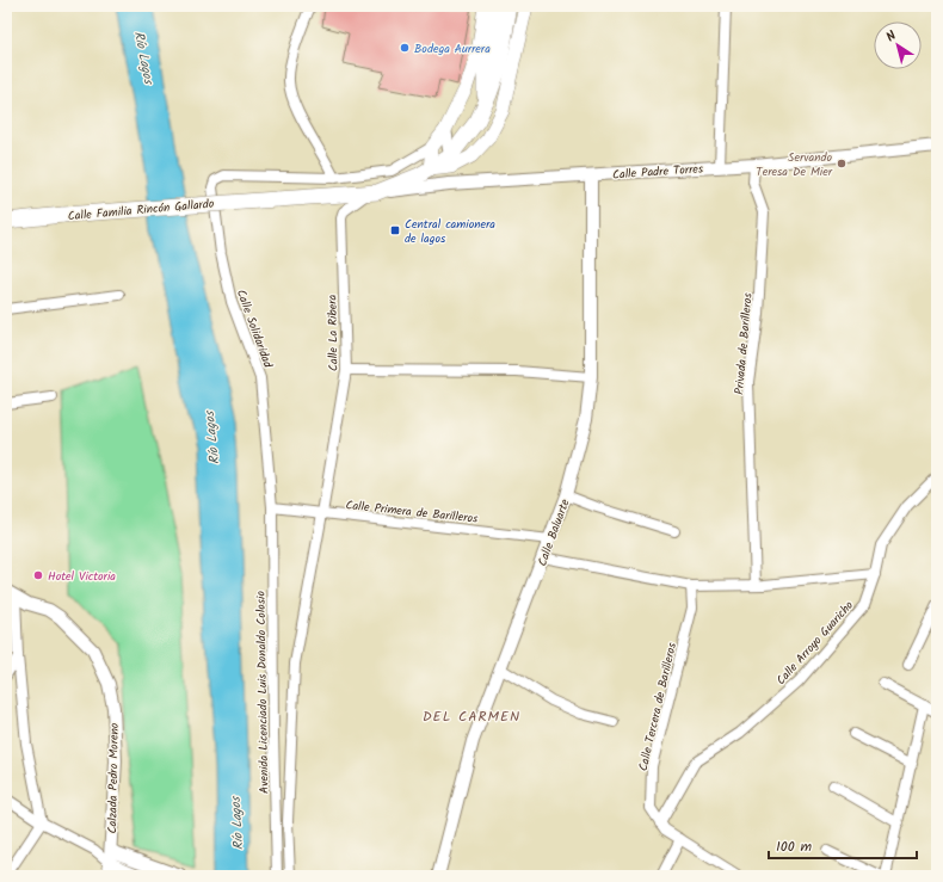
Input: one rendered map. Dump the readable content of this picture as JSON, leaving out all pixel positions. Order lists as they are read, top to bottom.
{
  "streets": {
    "highway": ["Calle Familia Rincón Gallardo"],
    "street": [
      "Calle Padre Torres",
      "Calle Solidaridad",
      "Calle La Ribera",
      "Privada de Barilleros",
      "Calle Primera de Barilleros",
      "Calle Baluarte",
      "Calle Arroyo Guaricho",
      "Avenida Licenciado Luis Donaldo Colosio",
      "Calle Tercera de Barilleros",
      "Calzada Pedro Moreno"
    ]
  },
  "crossings": [
    ["Calle Padre Torres", "Calle Familia Rincón Gallardo"],
    ["Calle Padre Torres", "Calle La Ribera"],
    ["Calle Padre Torres", "Privada de Barilleros"],
    ["Calle Padre Torres", "Calle Baluarte"],
    ["Calle Familia Rincón Gallardo", "Calle La Ribera"],
    ["Calle Solidaridad", "Calle Primera de Barilleros"],
    ["Calle Solidaridad", "Avenida Licenciado Luis Donaldo Colosio"],
    ["Calle La Ribera", "Calle Primera de Barilleros"],
    ["Calle Primera de Barilleros", "Calle Baluarte"],
    ["Calle Primera de Barilleros", "Avenida Licenciado Luis Donaldo Colosio"],
    ["Calle Arroyo Guaricho", "Calle Tercera de Barilleros"]
  ],
  "districts": ["DEL CARMEN"],
  "water": ["Río Lagos"],
  "places": {
    "other": ["Bodega Aurrera", "Servando Teresa De Mier", "Hotel Victoria"],
    "transit": ["Central camionera de lagos"]
  },
  "scale_bar": "100 m",
  "north": "top left"
}
